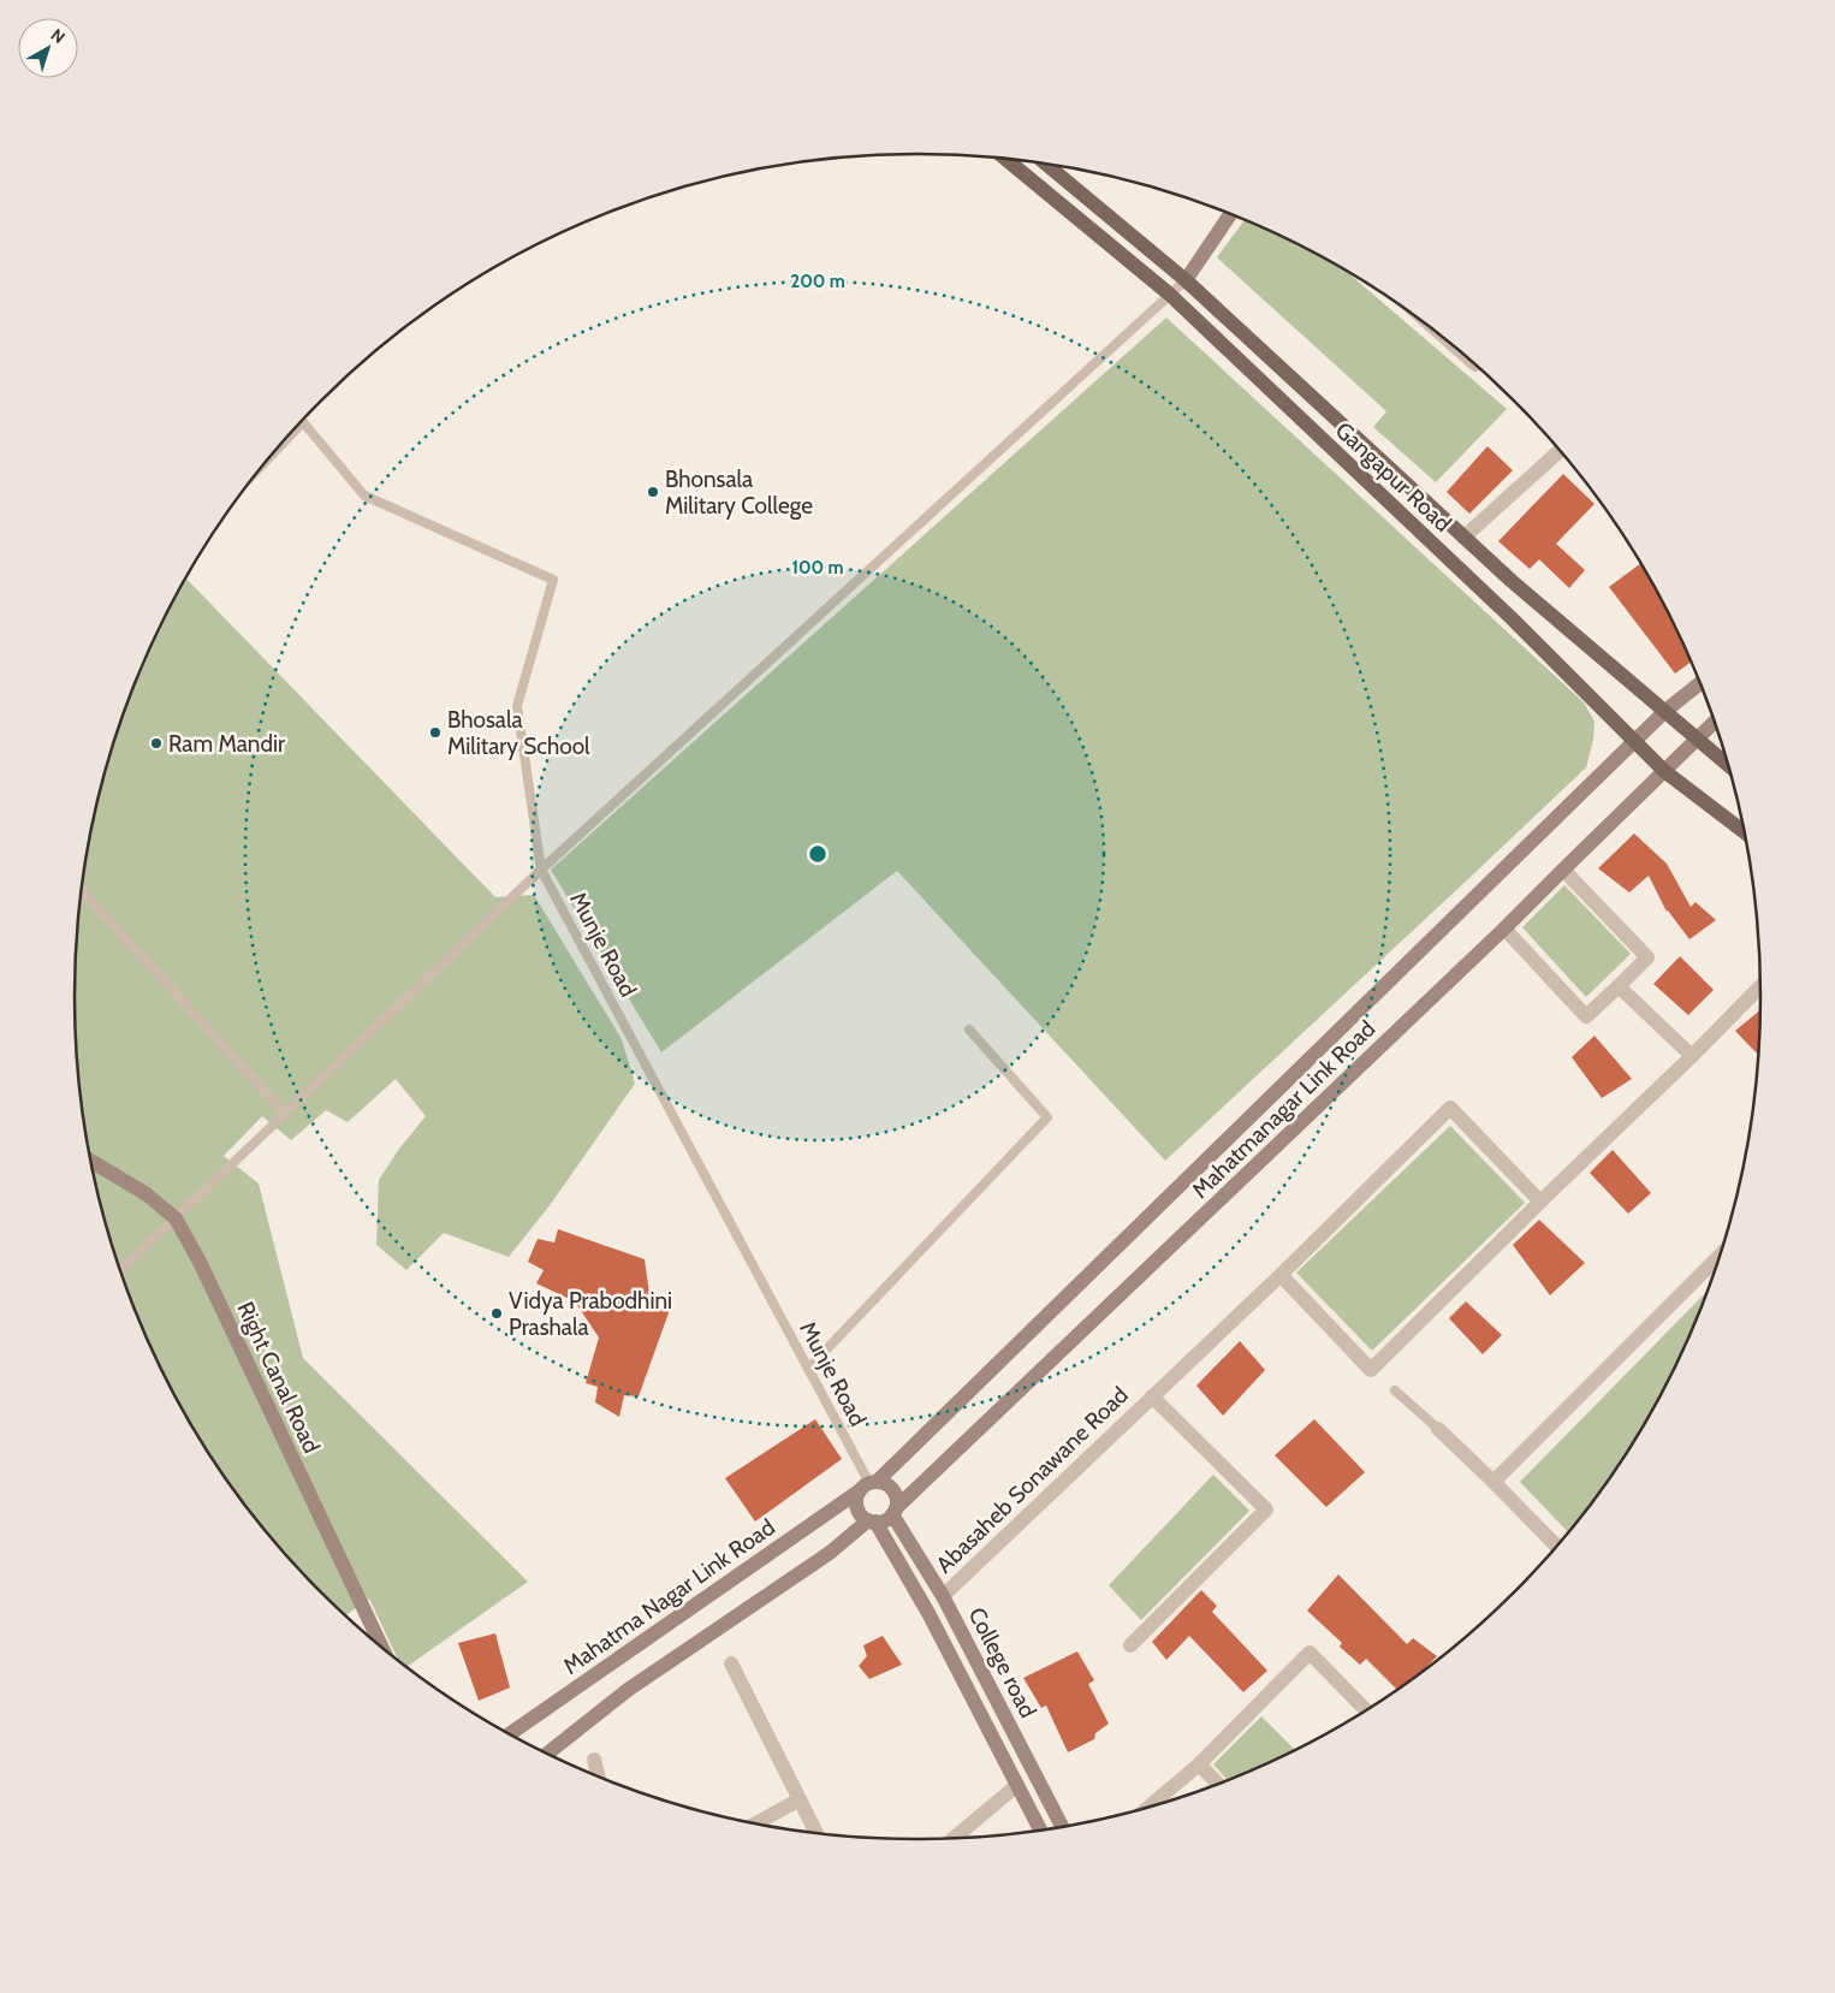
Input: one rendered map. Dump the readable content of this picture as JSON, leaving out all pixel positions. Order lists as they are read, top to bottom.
{
  "streets": {
    "main road": [
      "Gangapur Road",
      "Mahatmanagar Link Road",
      "Right Canal Road",
      "Mahatma Nagar Link Road",
      "College road"
    ],
    "street": ["Abasaheb Sonawane Road"],
    "lane": ["Munje Road"]
  },
  "crossings": [
    ["Gangapur Road", "Mahatmanagar Link Road"],
    ["Munje Road", "Mahatmanagar Link Road"],
    ["Munje Road", "Mahatma Nagar Link Road"],
    ["Munje Road", "College road"],
    ["Mahatmanagar Link Road", "Mahatma Nagar Link Road"],
    ["Mahatmanagar Link Road", "College road"],
    ["Abasaheb Sonawane Road", "College road"],
    ["Mahatma Nagar Link Road", "College road"]
  ],
  "places": [
    "Bhonsala Military College",
    "Bhosala Military School",
    "Ram Mandir",
    "Vidya Prabodhini Prashala"
  ],
  "north": "top right",
  "rings": ["200 m", "100 m"]
}
